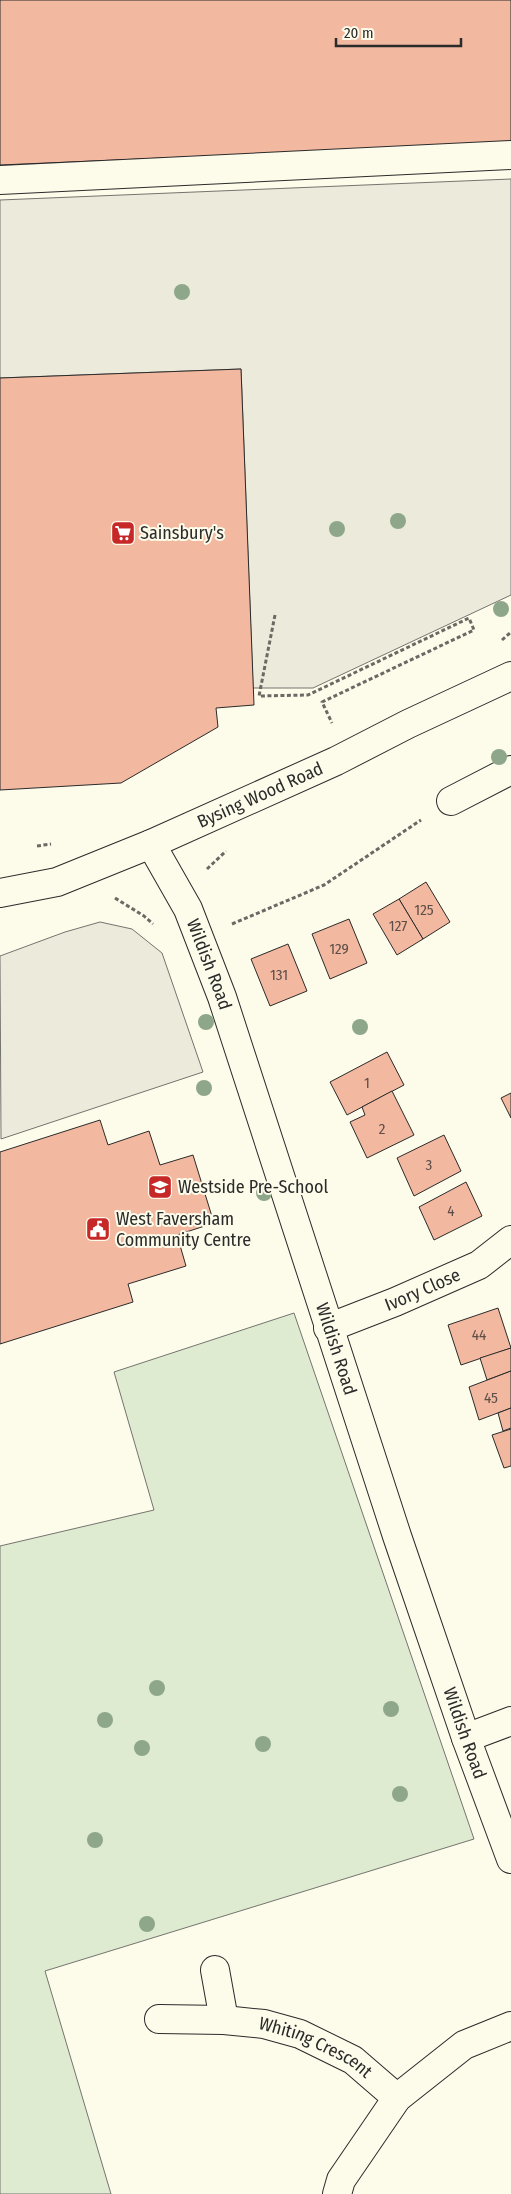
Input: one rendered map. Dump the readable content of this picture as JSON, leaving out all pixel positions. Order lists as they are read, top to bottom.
{
  "streets": {
    "street": [
      "Bysing Wood Road",
      "Wildish Road",
      "Ivory Close",
      "Whiting Crescent"
    ]
  },
  "crossings": [
    ["Bysing Wood Road", "Wildish Road"],
    ["Wildish Road", "Ivory Close"]
  ],
  "places": {
    "supermarket": ["Sainsbury's"],
    "school or university": ["Westside Pre-School"],
    "public building": ["West Faversham Community Centre"]
  },
  "house_numbers": [
    "125",
    "127",
    "129",
    "131",
    "1",
    "2",
    "3",
    "4",
    "44",
    "45"
  ],
  "scale_bar": "20 m"
}
